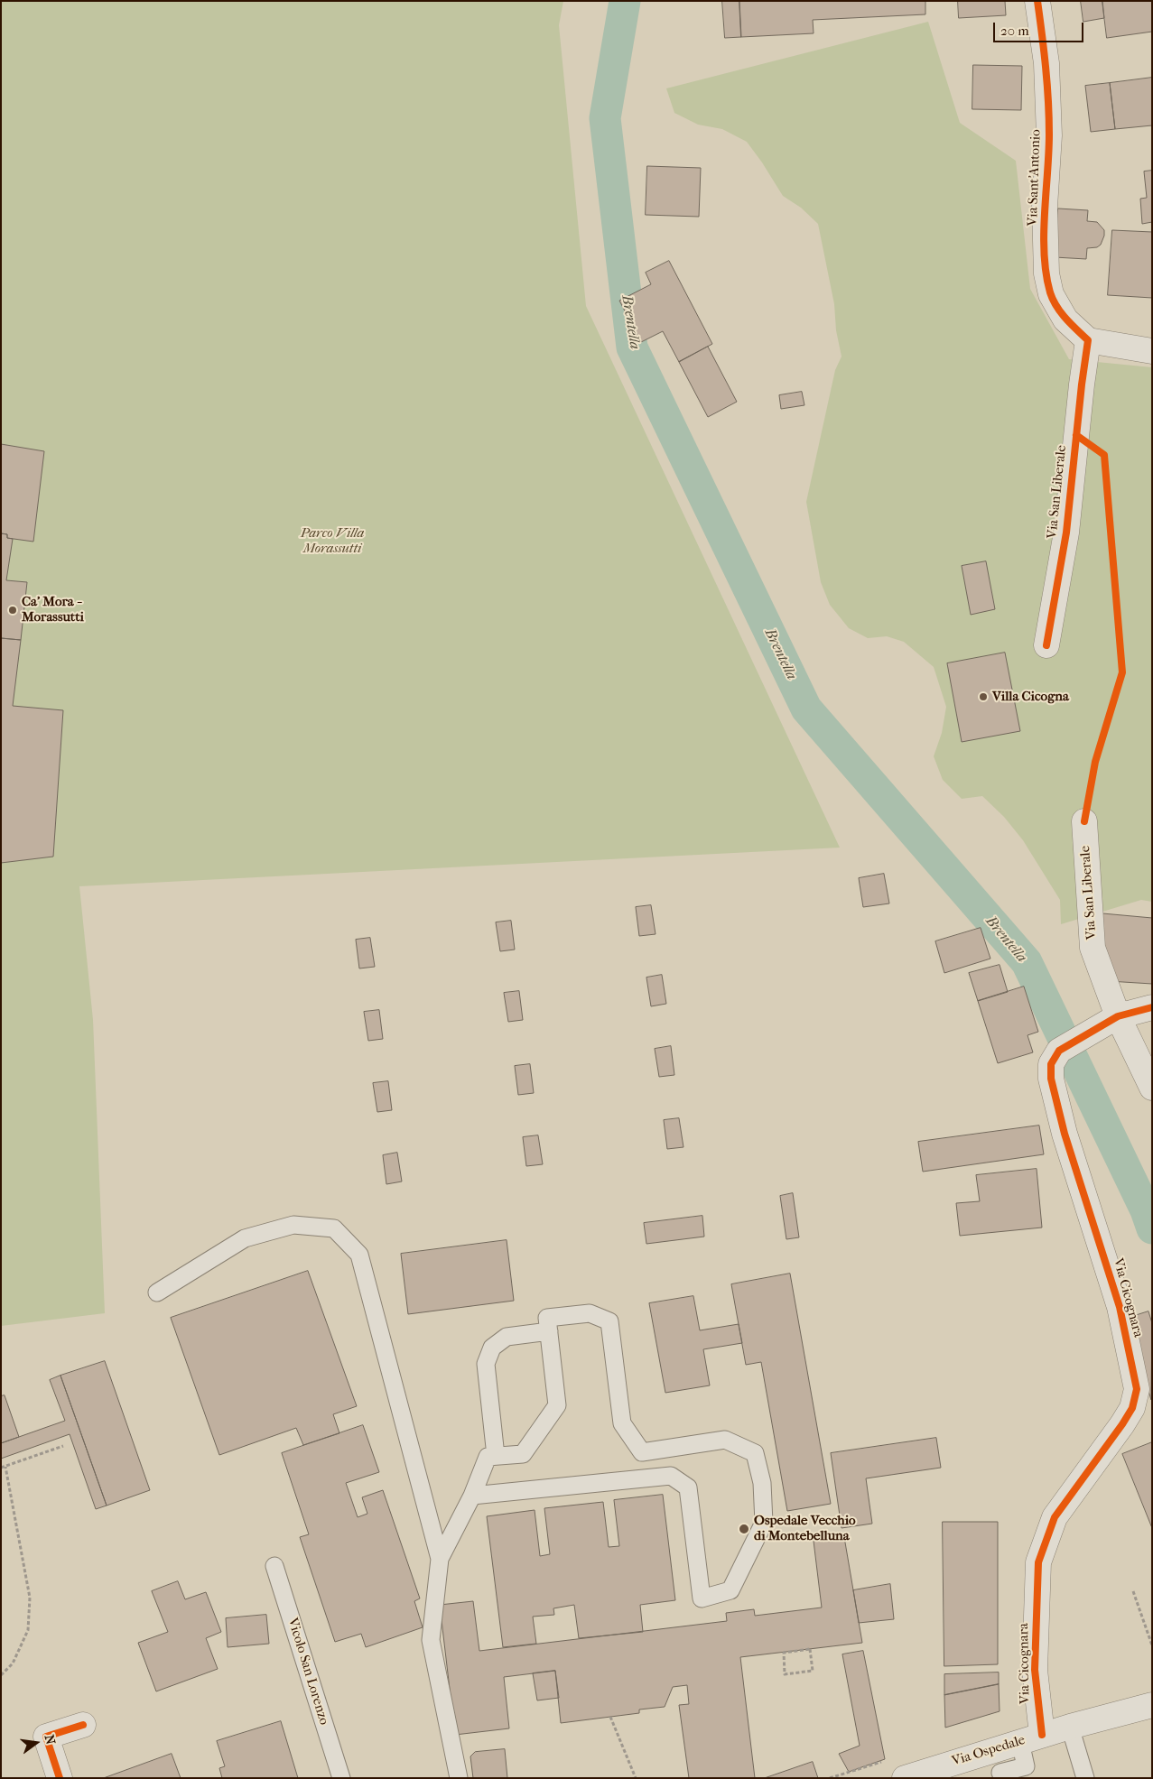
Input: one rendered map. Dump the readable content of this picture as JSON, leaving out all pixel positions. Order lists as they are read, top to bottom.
{
  "streets": {
    "street": [
      "Via Sant'Antonio",
      "Via San Liberale",
      "Via Cicognara",
      "Via Ospedale"
    ],
    "lane": ["Vicolo San Lorenzo"]
  },
  "crossings": [
    ["Via Sant'Antonio", "Via San Liberale"],
    ["Via San Liberale", "Via Cicognara"],
    ["Via Cicognara", "Via Ospedale"]
  ],
  "water": ["Brentella"],
  "parks": ["Parco Villa Morassutti"],
  "places": ["Ca' Mora - Morassutti", "Villa Cicogna", "Ospedale Vecchio di Montebelluna"],
  "scale_bar": "20 m",
  "north": "right"
}
